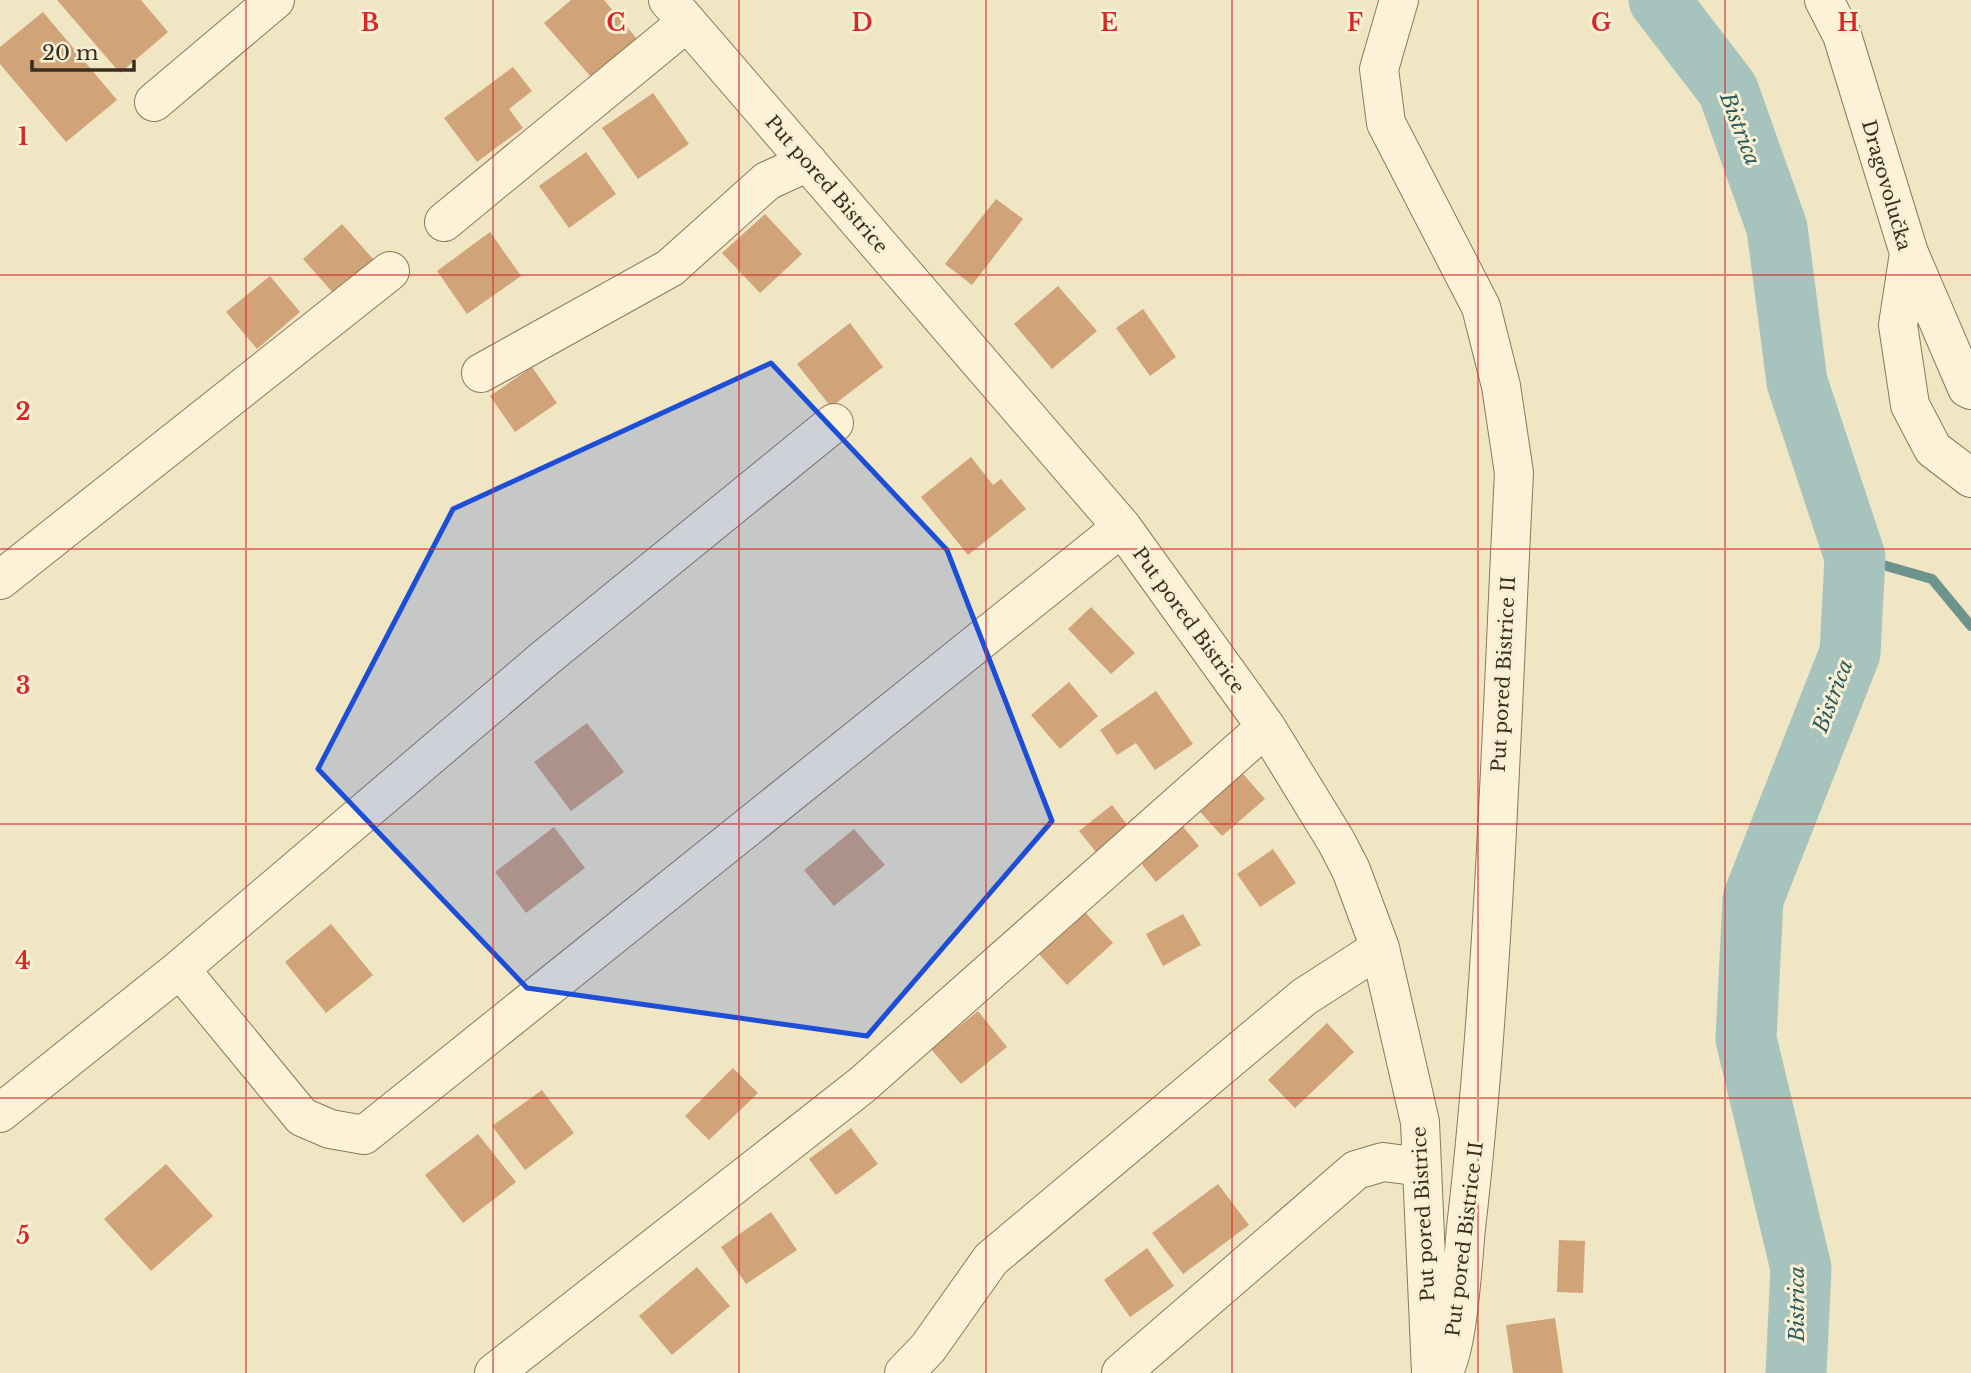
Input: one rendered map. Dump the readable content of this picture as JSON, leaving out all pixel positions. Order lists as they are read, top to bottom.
{
  "streets": {
    "street": ["Put pored Bistrice", "Dragovolučka", "Put pored Bistrice II"]
  },
  "water": ["Bistrica"],
  "scale_bar": "20 m",
  "grid": {
    "columns": [
      "B",
      "C",
      "D",
      "E",
      "F",
      "G",
      "H"
    ],
    "rows": [
      "1",
      "2",
      "3",
      "4",
      "5"
    ]
  }
}
